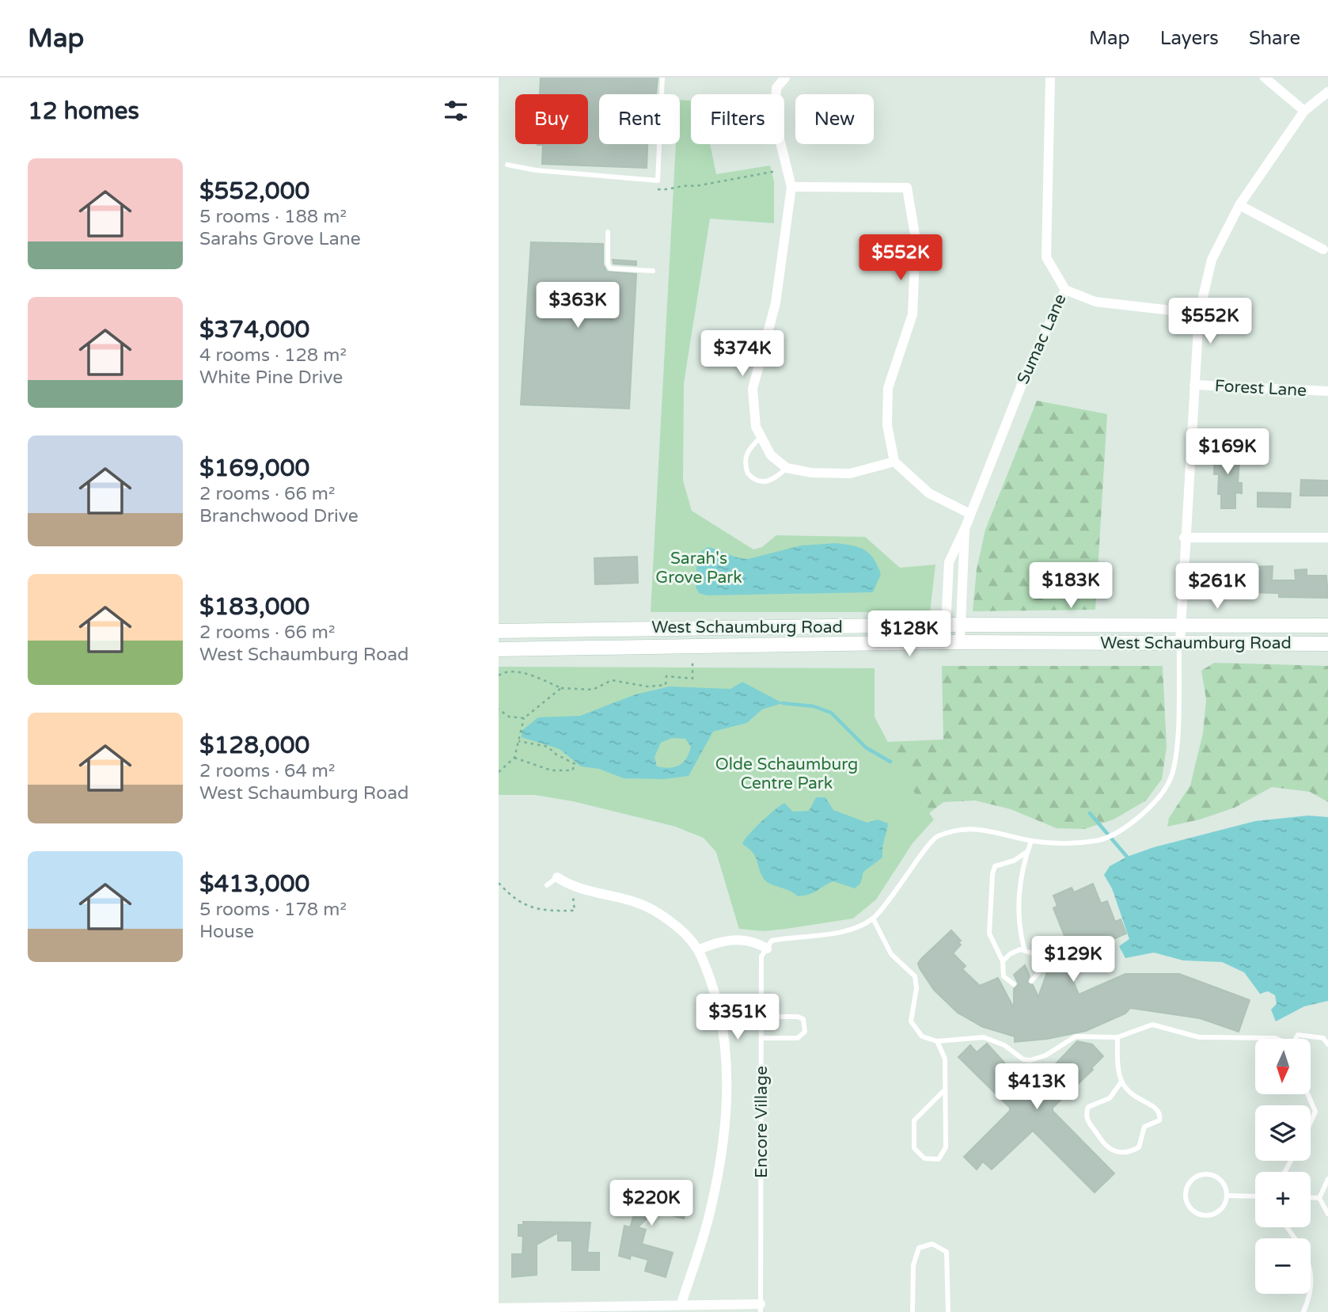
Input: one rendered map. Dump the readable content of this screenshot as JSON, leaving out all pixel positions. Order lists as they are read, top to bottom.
{
  "streets": {
    "main road": ["West Schaumburg Road"],
    "street": ["Sumac Lane", "Forest Lane"],
    "lane": ["Encore Village"]
  },
  "crossings": [
    ["Sumac Lane", "West Schaumburg Road"]
  ],
  "parks": ["Sarah's Grove Park", "Olde Schaumburg Centre Park"],
  "north": "bottom",
  "page": {
    "header": "Map",
    "nav": ["Map", "Layers", "Share"],
    "heading": "12 homes",
    "chip": [
      "Buy",
      "Rent",
      "Filters",
      "New"
    ],
    "list": [
      {
        "name": "$552,000",
        "note": "5 rooms · 188 m² · Sarahs Grove Lane"
      },
      {
        "name": "$374,000",
        "note": "4 rooms · 128 m² · White Pine Drive"
      },
      {
        "name": "$169,000",
        "note": "2 rooms · 66 m² · Branchwood Drive"
      },
      {
        "name": "$183,000",
        "note": "2 rooms · 66 m² · West Schaumburg Road"
      },
      {
        "name": "$128,000",
        "note": "2 rooms · 64 m² · West Schaumburg Road"
      },
      {
        "name": "$413,000",
        "note": "5 rooms · 178 m² · House"
      }
    ],
    "price": [
      "$552K",
      "$363K",
      "$552K",
      "$374K",
      "$169K",
      "$183K",
      "$261K",
      "$128K",
      "$129K",
      "$351K",
      "$413K",
      "$220K"
    ],
    "map_buttons": ["+", "−"]
  }
}
